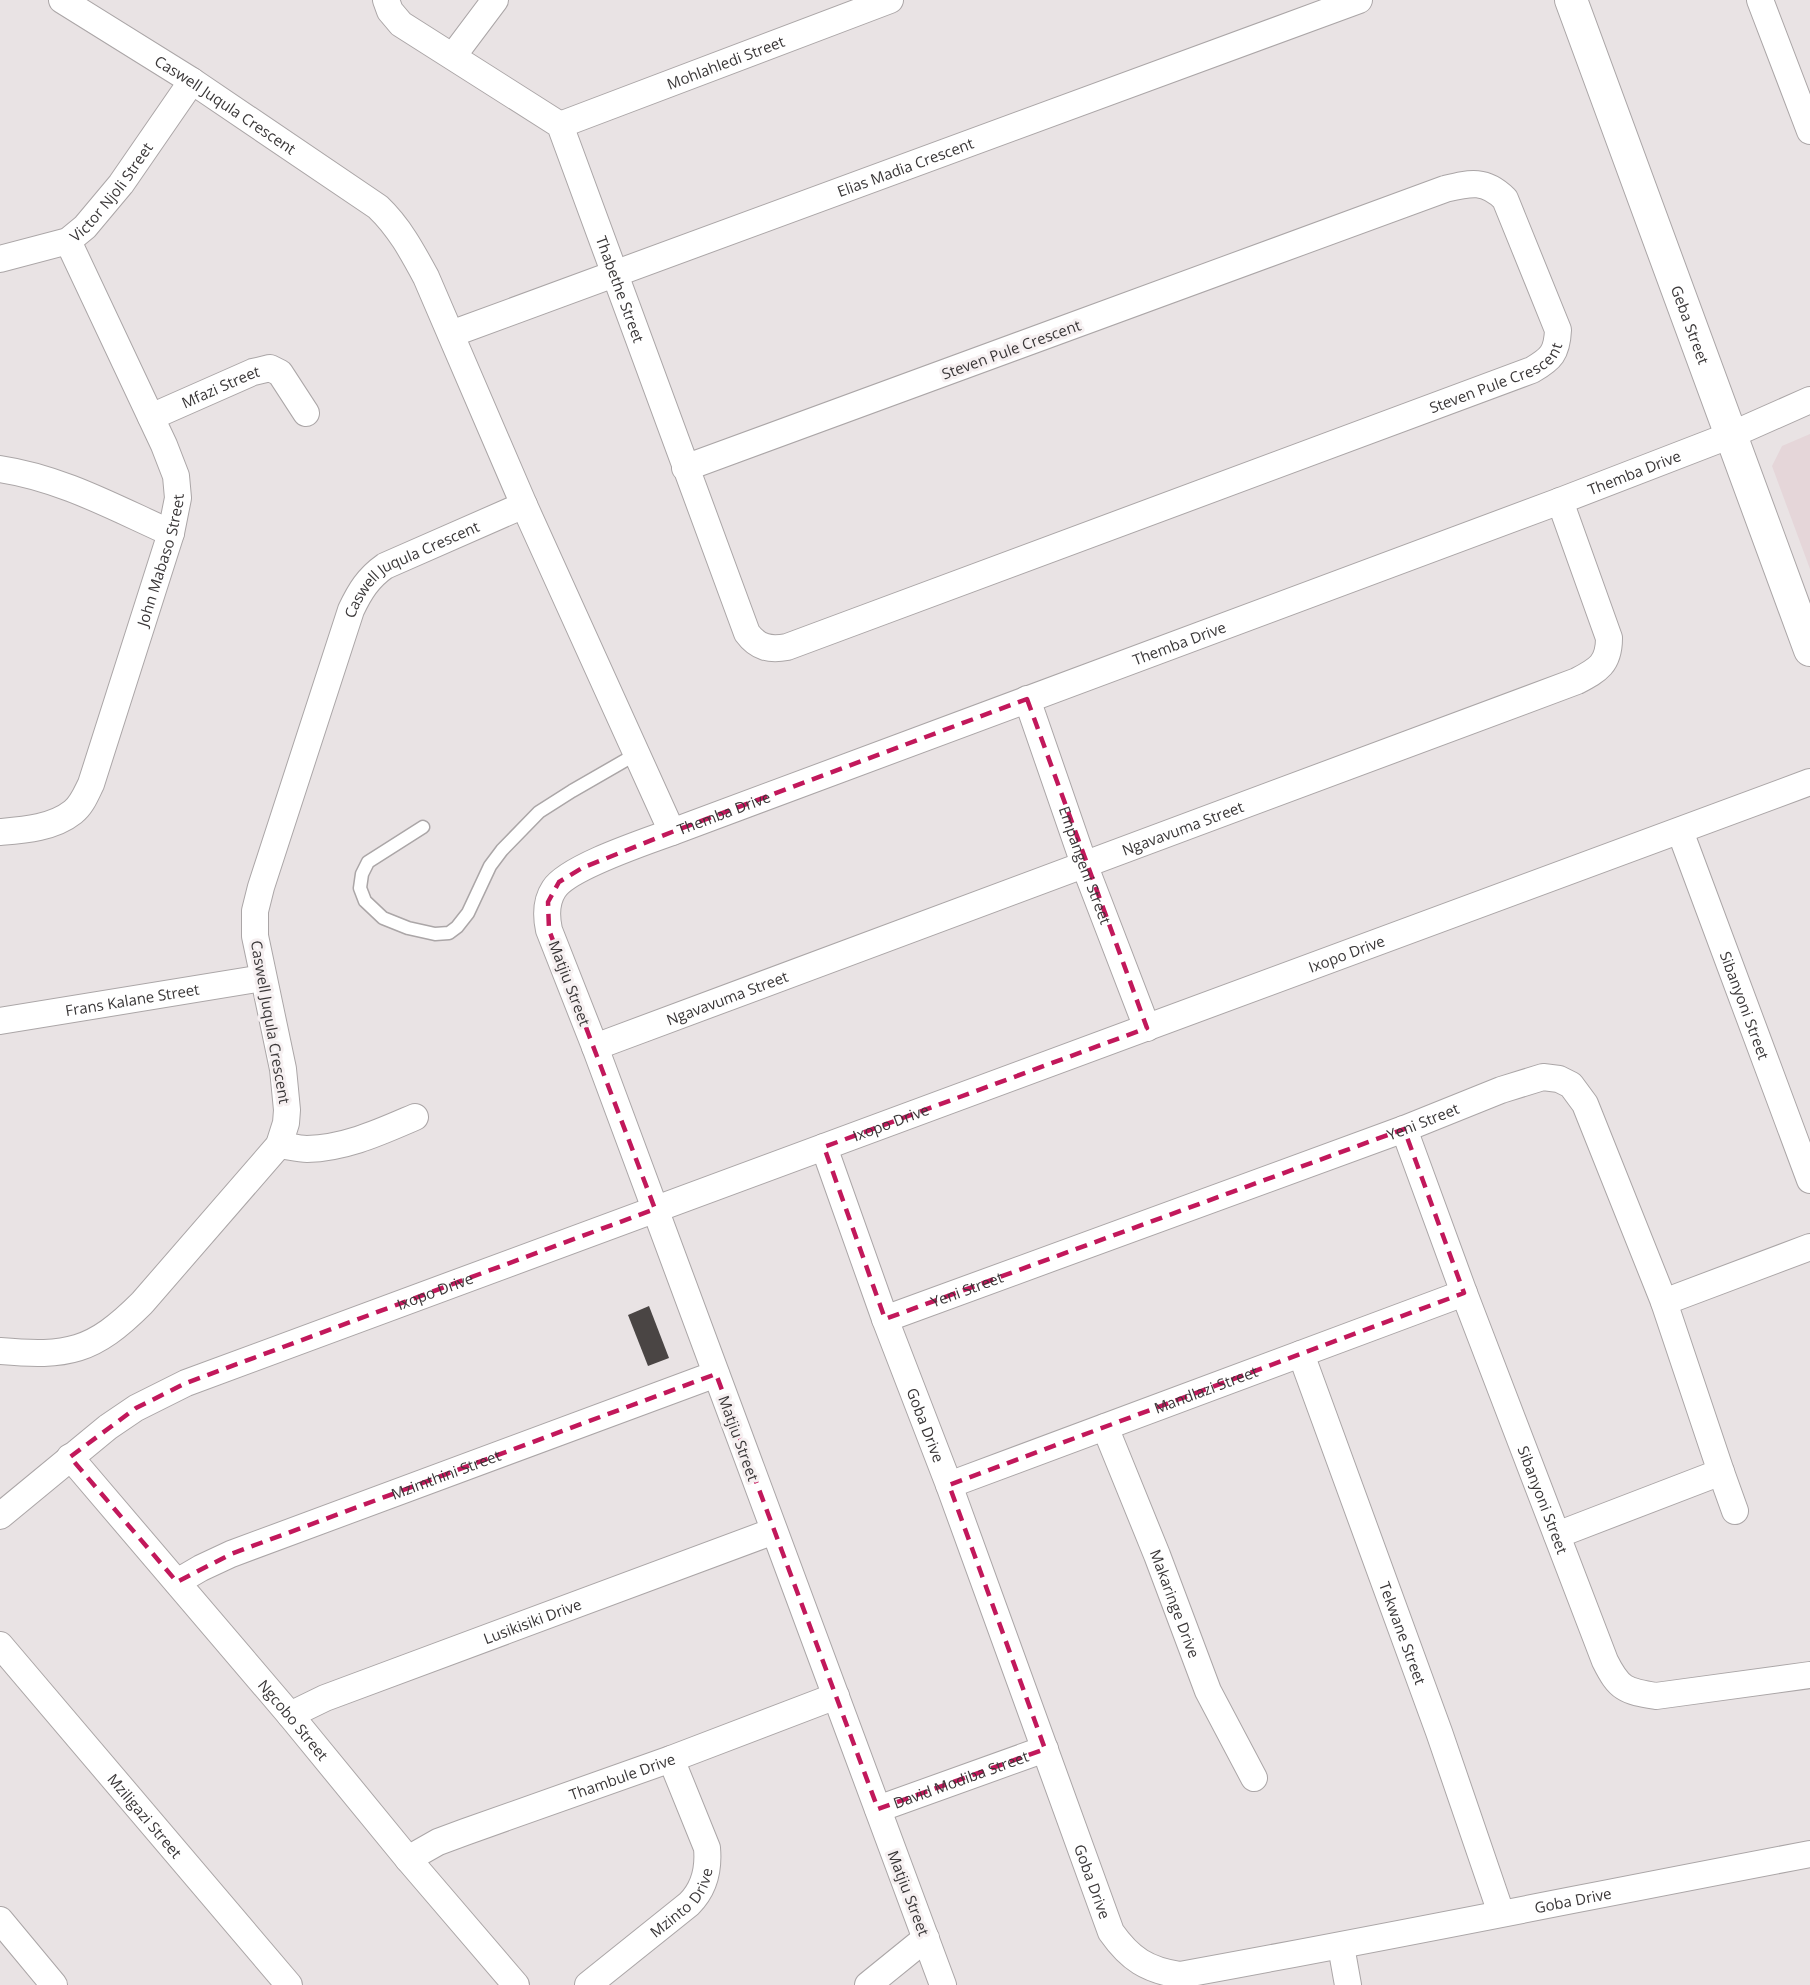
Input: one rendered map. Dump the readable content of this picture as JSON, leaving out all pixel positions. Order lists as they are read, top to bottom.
{
  "streets": {
    "street": [
      "Mohlahledi Street",
      "Caswell Juqula Crescent",
      "Elias Madia Crescent",
      "Victor Njoli Street",
      "Thabethe Street",
      "Geba Street",
      "Steven Pule Crescent",
      "Mfazi Street",
      "Themba Drive",
      "John Mabaso Street",
      "Ngavavuma Street",
      "Empangeni Street",
      "Ixopo Drive",
      "Matjiu Street",
      "Frans Kalane Street",
      "Sibanyoni Street",
      "Yeni Street",
      "Mandlazi Street",
      "Goba Drive",
      "Mzimthini Street",
      "Makaringe Drive",
      "Lusikisiki Drive",
      "Tekwane Street",
      "Ngcobo Street",
      "Thambule Drive",
      "David Modiba Street",
      "Mziligazi Street",
      "Mzinto Drive"
    ]
  },
  "crossings": [
    ["Mohlahledi Street", "Thabethe Street"],
    ["Caswell Juqula Crescent", "Elias Madia Crescent"],
    ["Caswell Juqula Crescent", "Victor Njoli Street"],
    ["Caswell Juqula Crescent", "Themba Drive"],
    ["Caswell Juqula Crescent", "Frans Kalane Street"],
    ["Elias Madia Crescent", "Thabethe Street"],
    ["Victor Njoli Street", "John Mabaso Street"],
    ["Thabethe Street", "Steven Pule Crescent"],
    ["Geba Street", "Themba Drive"],
    ["Mfazi Street", "John Mabaso Street"],
    ["Themba Drive", "Ngavavuma Street"],
    ["Themba Drive", "Empangeni Street"],
    ["Themba Drive", "Matjiu Street"],
    ["Ngavavuma Street", "Empangeni Street"],
    ["Ngavavuma Street", "Matjiu Street"],
    ["Empangeni Street", "Ixopo Drive"],
    ["Ixopo Drive", "Matjiu Street"],
    ["Ixopo Drive", "Sibanyoni Street"],
    ["Ixopo Drive", "Goba Drive"],
    ["Ixopo Drive", "Ngcobo Street"],
    ["Matjiu Street", "Mzimthini Street"],
    ["Matjiu Street", "Lusikisiki Drive"],
    ["Matjiu Street", "Thambule Drive"],
    ["Matjiu Street", "David Modiba Street"],
    ["Sibanyoni Street", "Yeni Street"],
    ["Sibanyoni Street", "Mandlazi Street"],
    ["Yeni Street", "Goba Drive"],
    ["Mandlazi Street", "Goba Drive"],
    ["Mandlazi Street", "Makaringe Drive"],
    ["Mandlazi Street", "Tekwane Street"],
    ["Goba Drive", "Tekwane Street"],
    ["Goba Drive", "David Modiba Street"],
    ["Mzimthini Street", "Ngcobo Street"],
    ["Lusikisiki Drive", "Ngcobo Street"],
    ["Ngcobo Street", "Thambule Drive"],
    ["Thambule Drive", "Mzinto Drive"]
  ]
}
